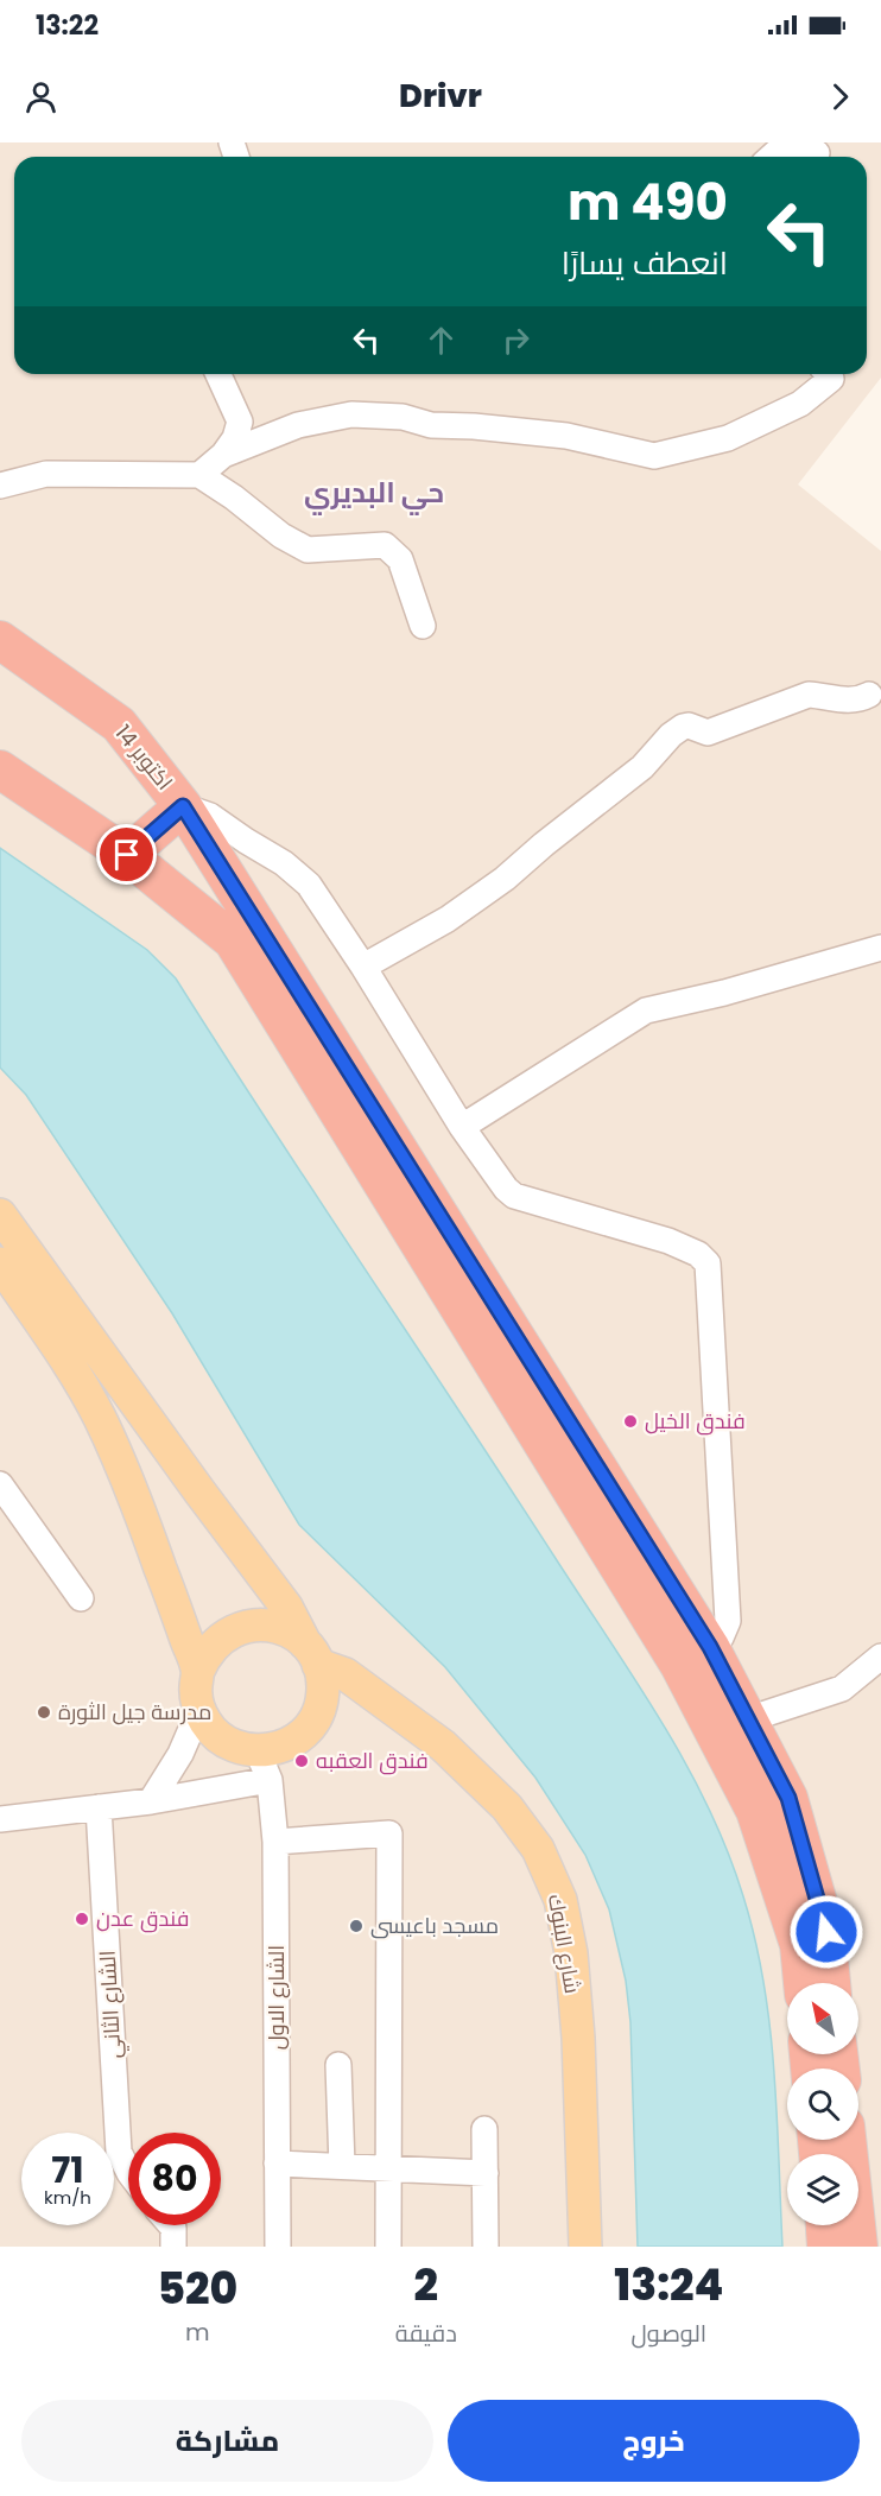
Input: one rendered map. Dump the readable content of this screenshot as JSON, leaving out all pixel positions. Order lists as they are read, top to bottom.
{
  "streets": {
    "highway": ["14 اكتوبر"],
    "main road": ["شارع البنوك"],
    "street": ["الشارع الاول", "الشارع الثاني"]
  },
  "crossings": [
    ["شارع البنوك", "الشارع الاول"]
  ],
  "districts": ["حي البديري"],
  "places": [
    "فندق الخيل",
    "مدرسة جيل الثورة",
    "فندق العقبه",
    "فندق عدن",
    "مسجد باعيسى"
  ],
  "north": "top left",
  "page": {
    "status": "13:22",
    "header": "Drivr",
    "turn": ["490 m", "انعطف يسارًا"],
    "speed": "71 km/h",
    "limit": "80",
    "eta": [
      "13:24",
      "الوصول",
      "2",
      "دقيقة",
      "520",
      "m"
    ],
    "buttons": ["خروج", "مشاركة"]
  }
}
